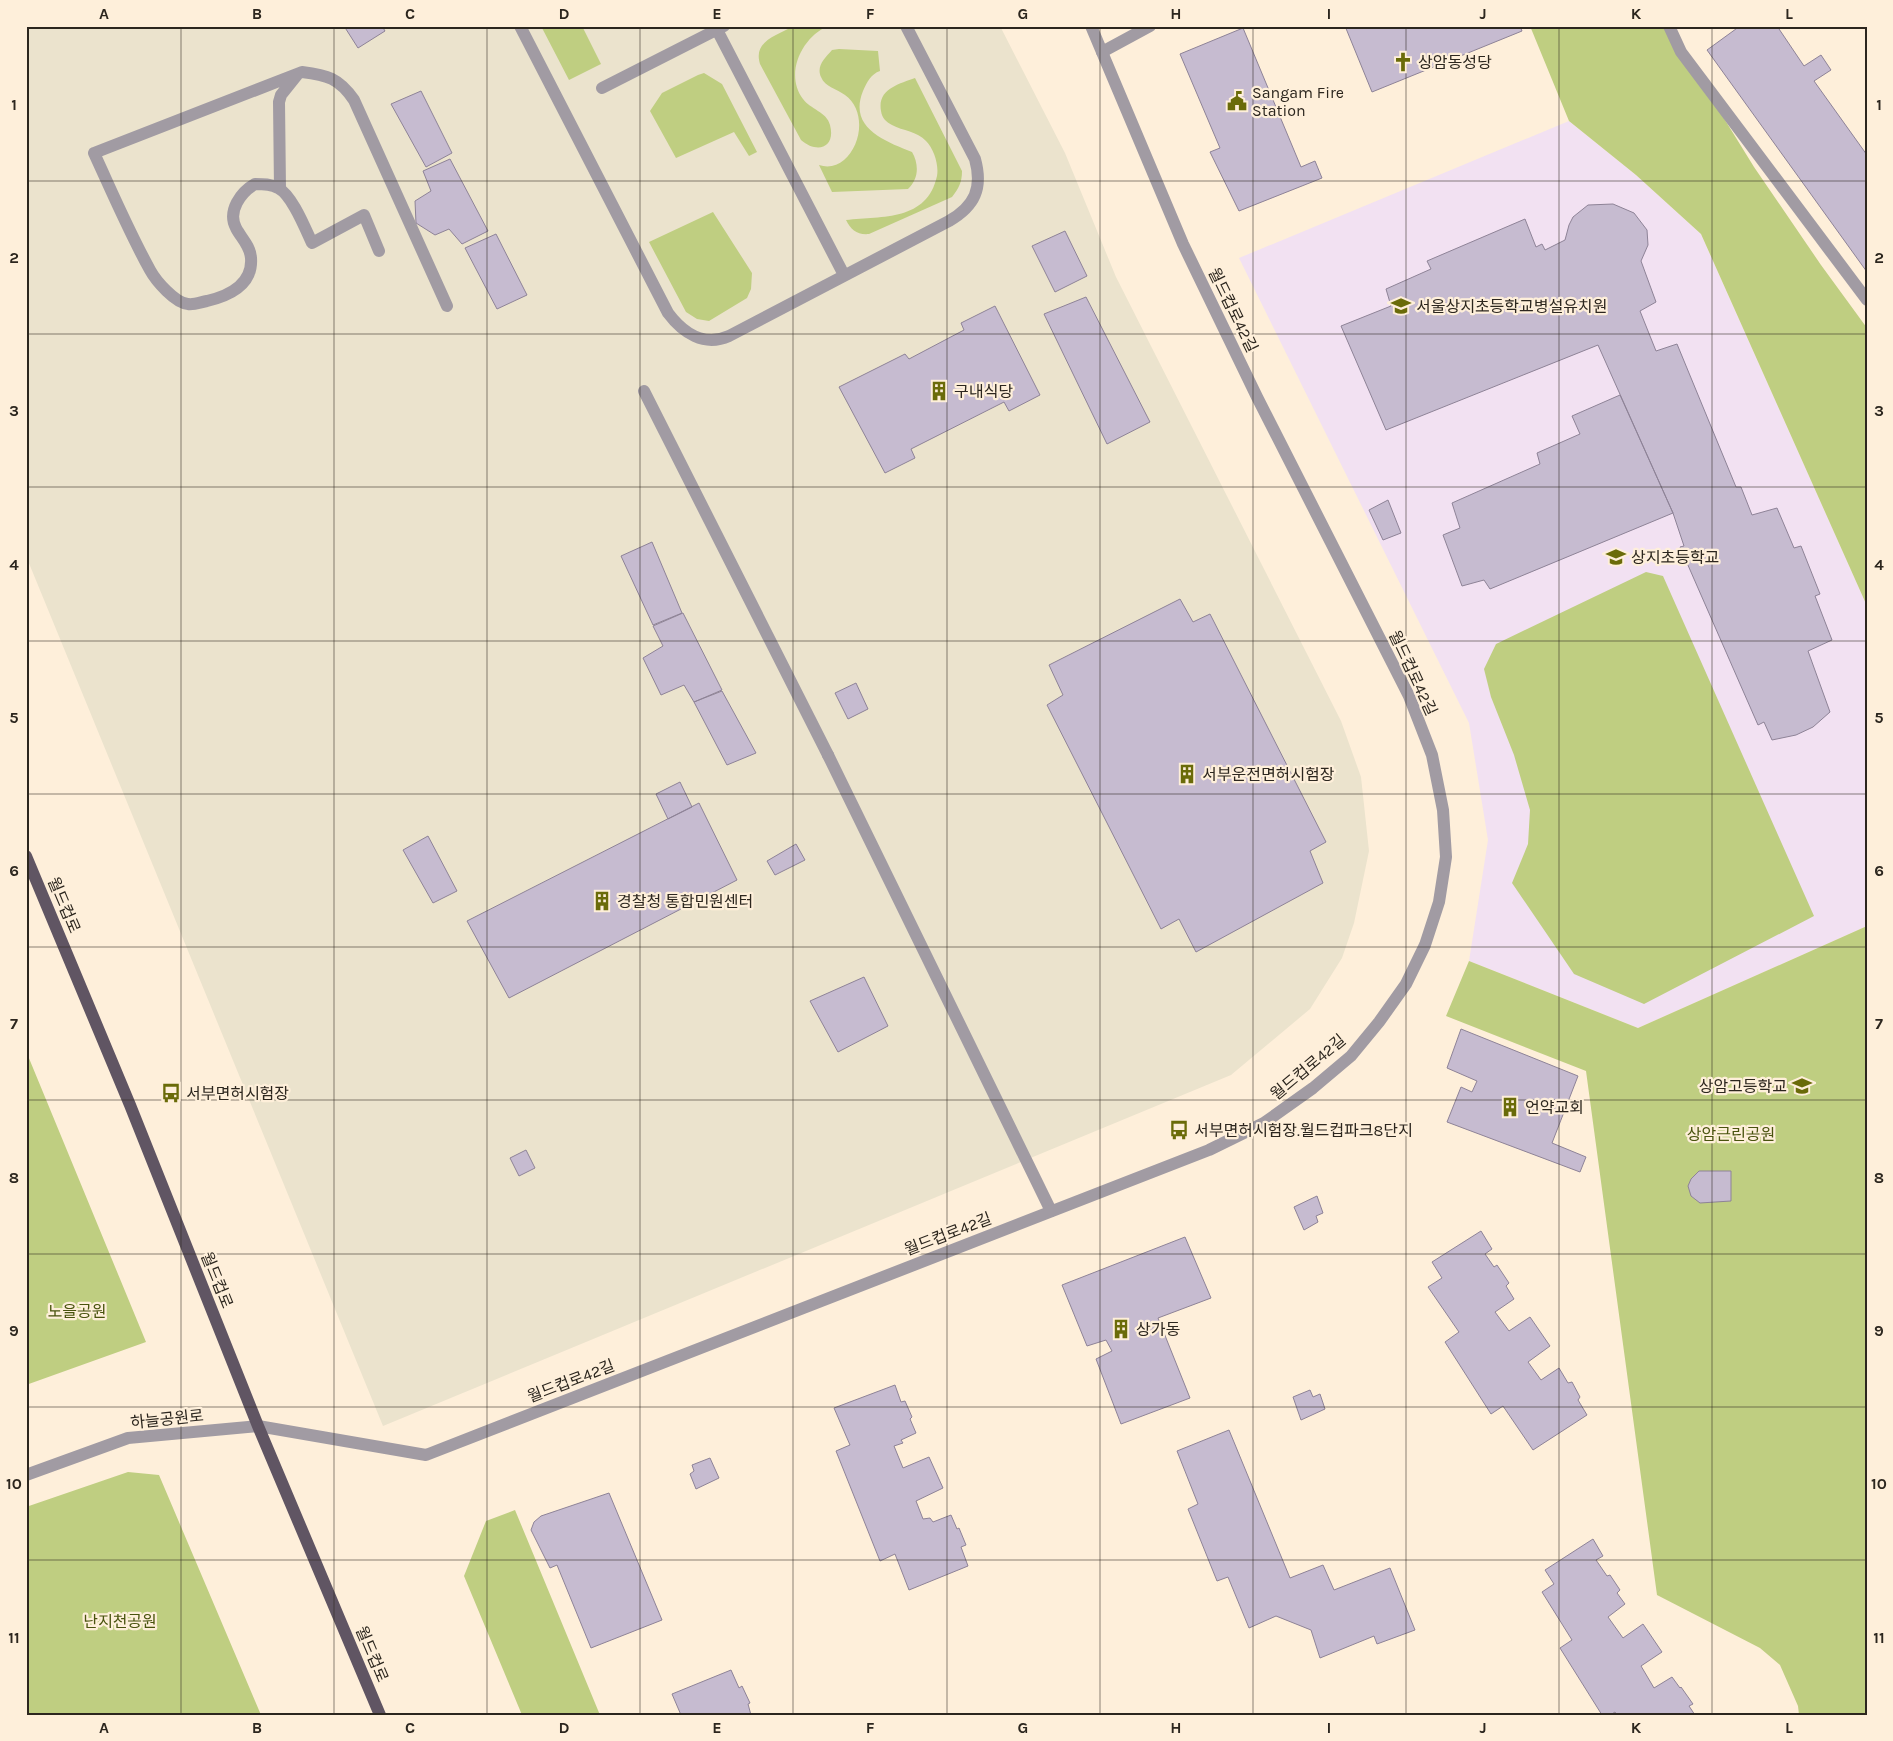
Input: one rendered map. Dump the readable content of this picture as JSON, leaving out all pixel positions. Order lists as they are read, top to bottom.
{
  "streets": {
    "main road": ["월드컵로"],
    "street": ["월드컵로42길", "하늘공원로"]
  },
  "crossings": [
    ["월드컵로42길", "월드컵로"],
    ["월드컵로42길", "하늘공원로"],
    ["월드컵로", "하늘공원로"]
  ],
  "parks": ["상암근린공원", "노을공원", "난지천공원"],
  "places": {
    "church": ["상암동성당"],
    "public building": ["Sangam Fire Station"],
    "school or university": ["서울상지초등학교병설유치원", "상지초등학교", "상암고등학교"],
    "building": [
      "구내식당",
      "서부운전면허시험장",
      "경찰청 통합민원센터",
      "언약교회",
      "상가동"
    ],
    "bus stop": ["서부면허시험장", "서부면허시험장.월드컵파크8단지"]
  },
  "grid": {
    "columns": [
      "A",
      "B",
      "C",
      "D",
      "E",
      "F",
      "G",
      "H",
      "I",
      "J",
      "K",
      "L"
    ],
    "rows": [
      "1",
      "2",
      "3",
      "4",
      "5",
      "6",
      "7",
      "8",
      "9",
      "10",
      "11"
    ]
  }
}
